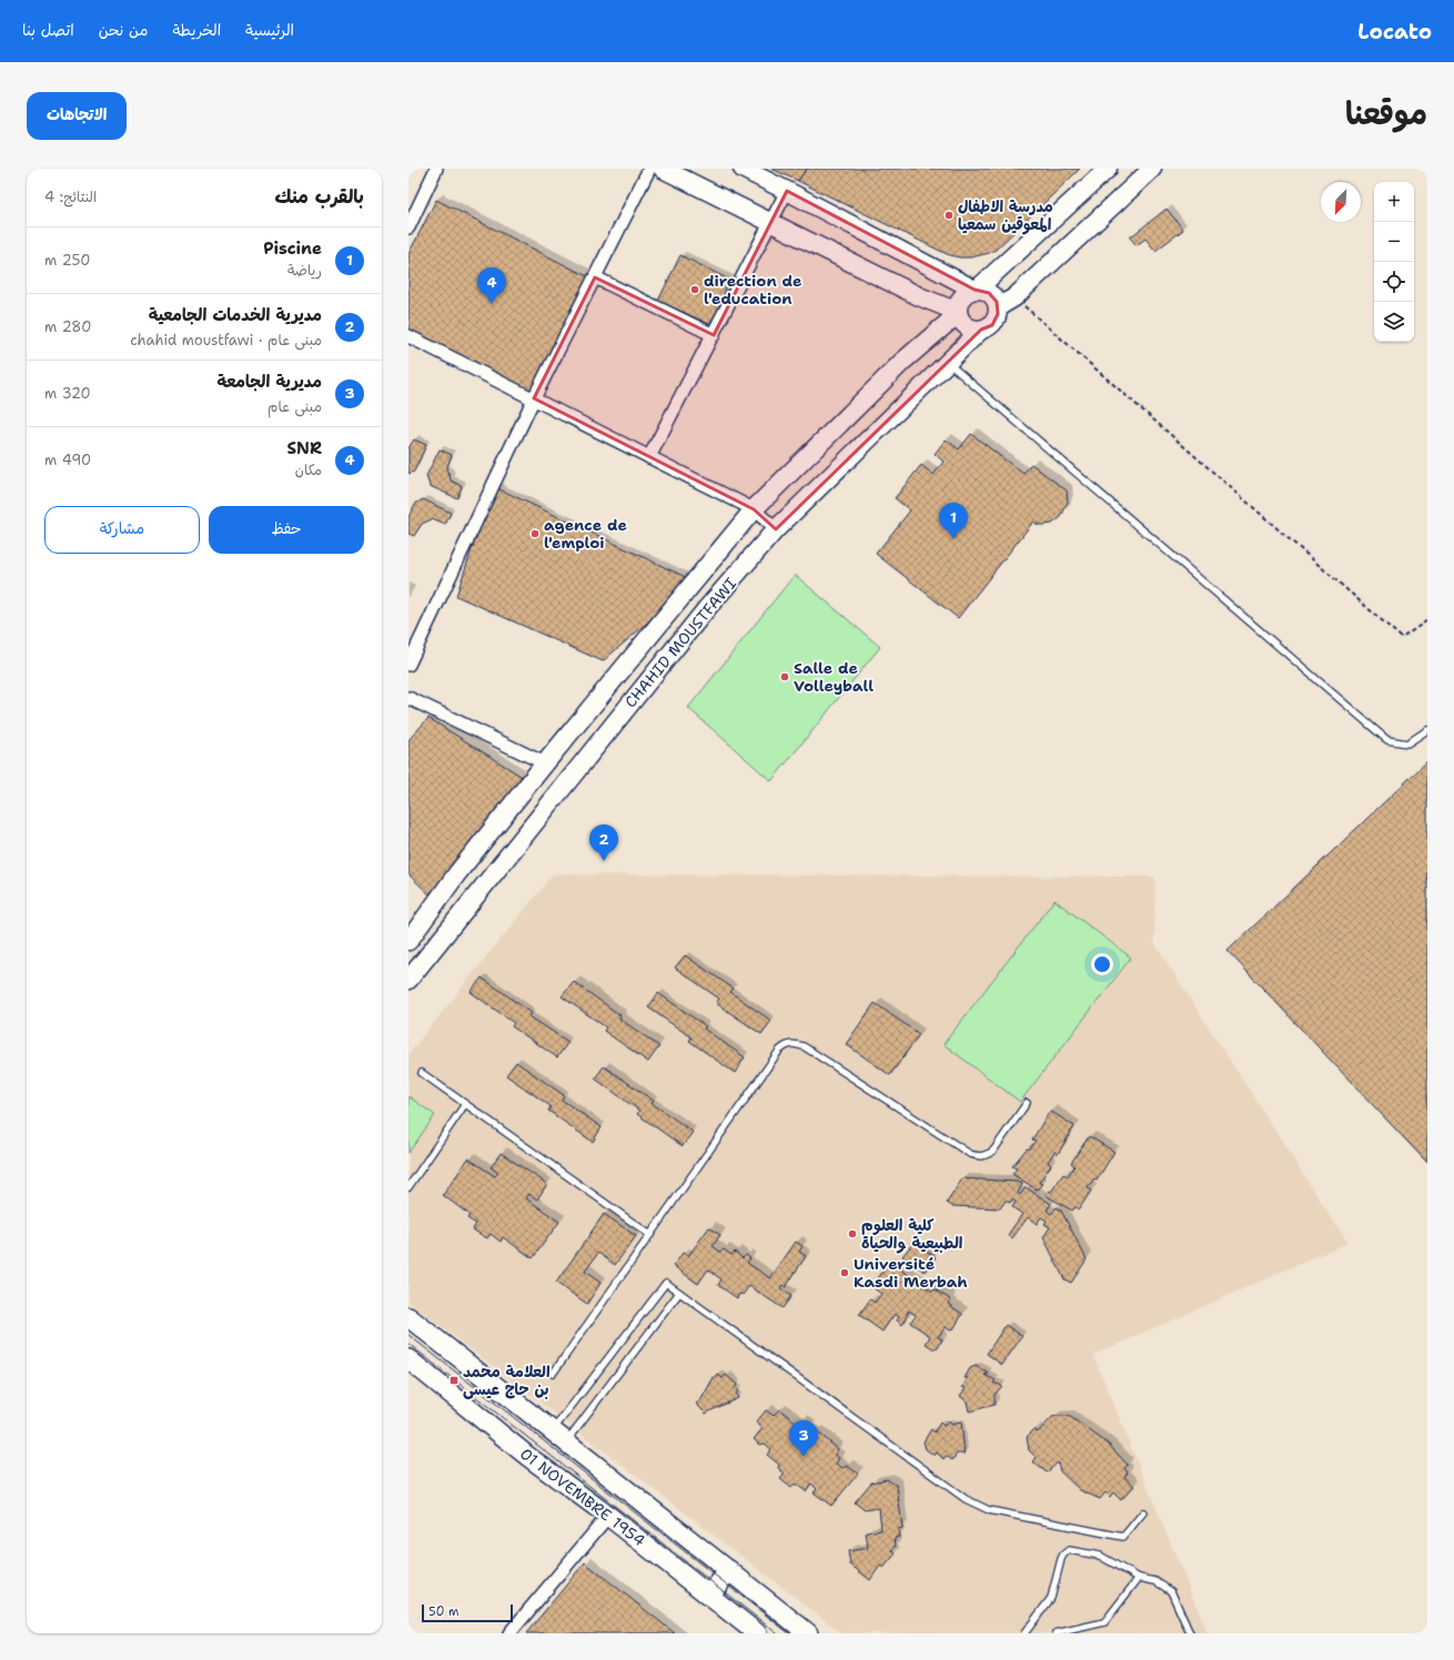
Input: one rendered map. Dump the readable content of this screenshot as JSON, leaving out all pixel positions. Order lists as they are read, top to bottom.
{
  "streets": {
    "main road": ["CHAHID MOUSTFAWI", "01 NOVEMBRE 1954"]
  },
  "places": {
    "other": [
      "مدرسة الاطفال المعوقين سمعيا",
      "direction de l'education",
      "agence de l'emploi",
      "Salle de Volleyball",
      "كلية العلوم الطبيعية والحياة",
      "Université Kasdi Merbah"
    ],
    "transit": ["العلامة محمد بن حاج عيسى"]
  },
  "scale_bar": "50 m",
  "north": "bottom left",
  "page": {
    "header": "Locato",
    "nav": [
      "الرئيسية",
      "الخريطة",
      "من نحن",
      "اتصل بنا"
    ],
    "title": "موقعنا",
    "buttons": [
      "الاتجاهات",
      ["حفظ", "مشاركة"]
    ],
    "heading": ["بالقرب منك", "النتائج: 4"],
    "map_buttons": ["+", "−"],
    "list": [
      {
        "mark": "1",
        "name": "Piscine",
        "note": "رياضة",
        "value": "250 m"
      },
      {
        "mark": "2",
        "name": "مديرية الخدمات الجامعية",
        "note": "مبنى عام · chahid moustfawi",
        "value": "280 m"
      },
      {
        "mark": "3",
        "name": "مديرية الجامعة",
        "note": "مبنى عام",
        "value": "320 m"
      },
      {
        "mark": "4",
        "name": "SNR",
        "note": "مكان",
        "value": "490 m"
      }
    ],
    "pins": [
      "4",
      "1",
      "2",
      "3"
    ],
    "scale": "50 m"
  }
}
